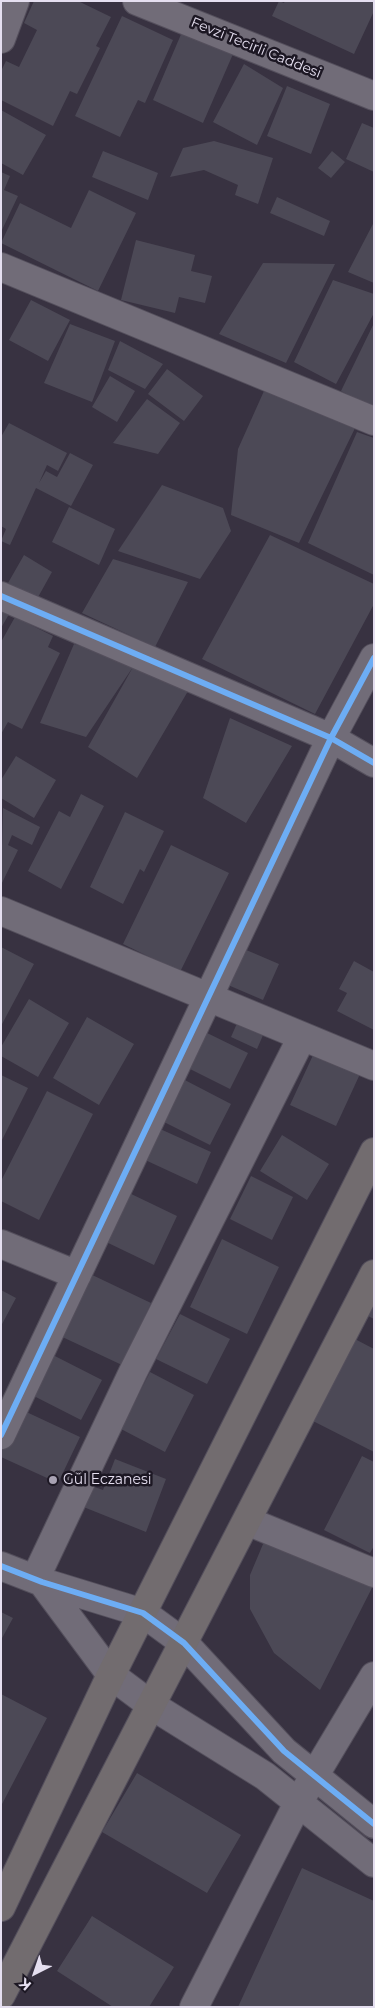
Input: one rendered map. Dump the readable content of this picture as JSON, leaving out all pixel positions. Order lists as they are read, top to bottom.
{
  "streets": {
    "street": ["Fevzi Tecirli Caddesi"]
  },
  "places": ["Gül Eczanesi"],
  "north": "bottom left"
}
